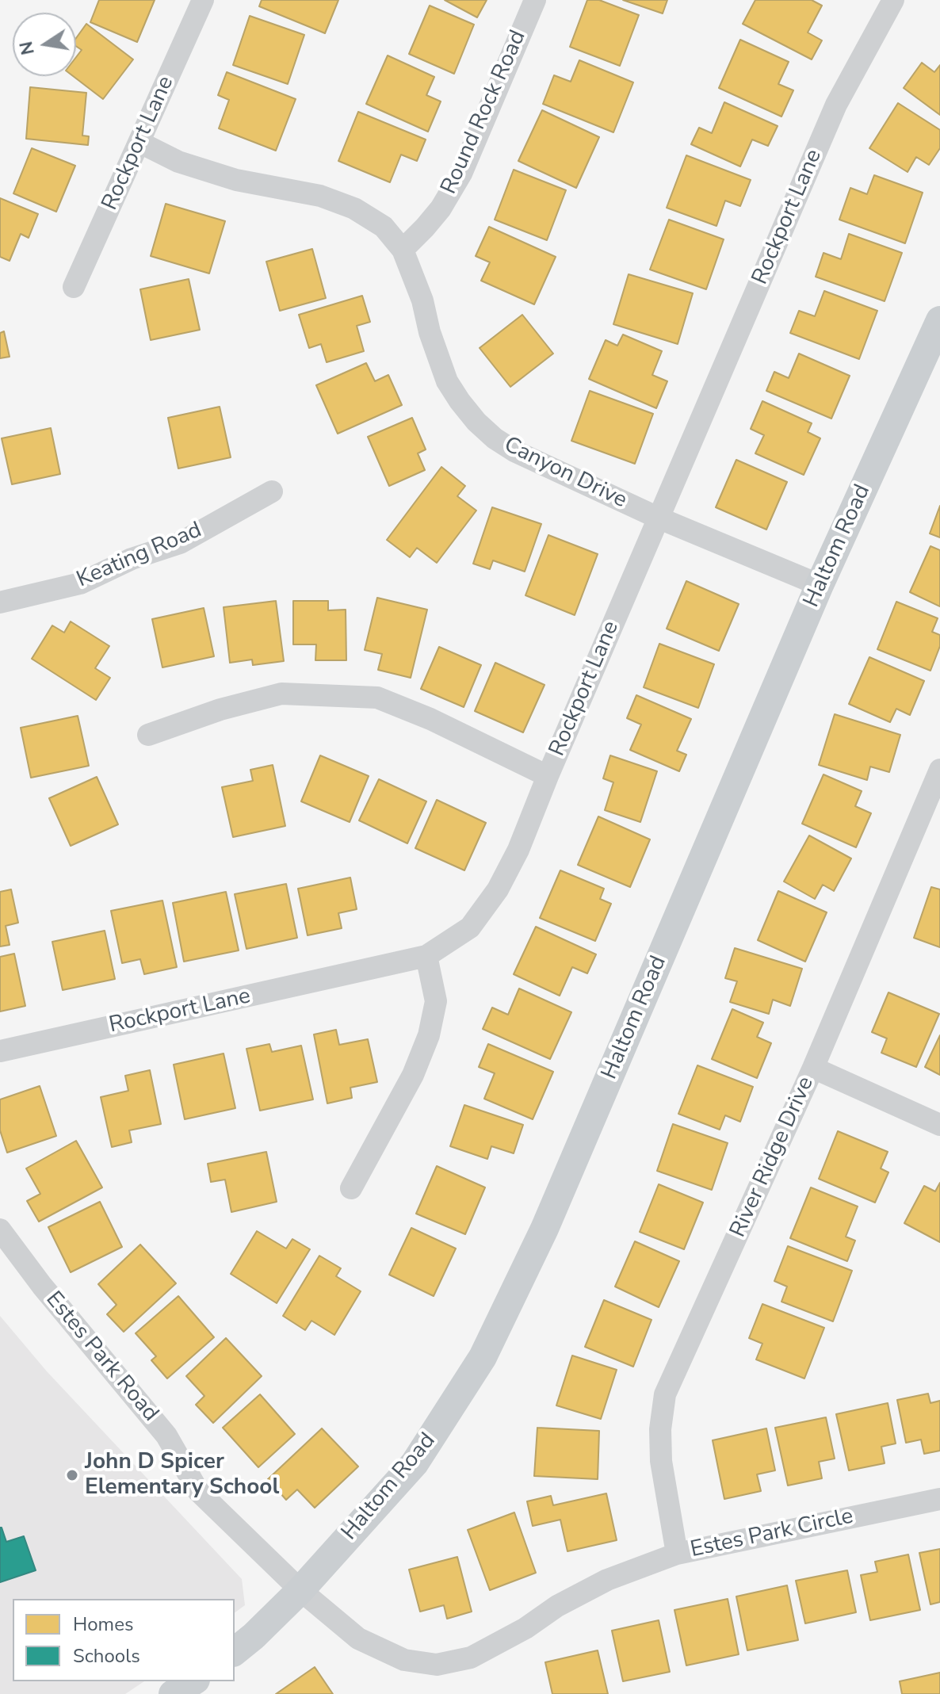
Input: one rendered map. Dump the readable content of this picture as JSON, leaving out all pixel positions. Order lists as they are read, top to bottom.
{
  "streets": {
    "main road": ["Haltom Road"],
    "street": [
      "Round Rock Road",
      "Rockport Lane",
      "Canyon Drive",
      "Keating Road",
      "River Ridge Drive",
      "Estes Park Road",
      "Estes Park Circle"
    ]
  },
  "crossings": [
    ["Round Rock Road", "Canyon Drive"],
    ["Rockport Lane", "Canyon Drive"],
    ["Canyon Drive", "Haltom Road"],
    ["Haltom Road", "Estes Park Road"],
    ["River Ridge Drive", "Estes Park Circle"],
    ["Estes Park Road", "Estes Park Circle"]
  ],
  "places": ["John D Spicer Elementary School"],
  "legend": ["Homes", "Schools"],
  "north": "left"
}
